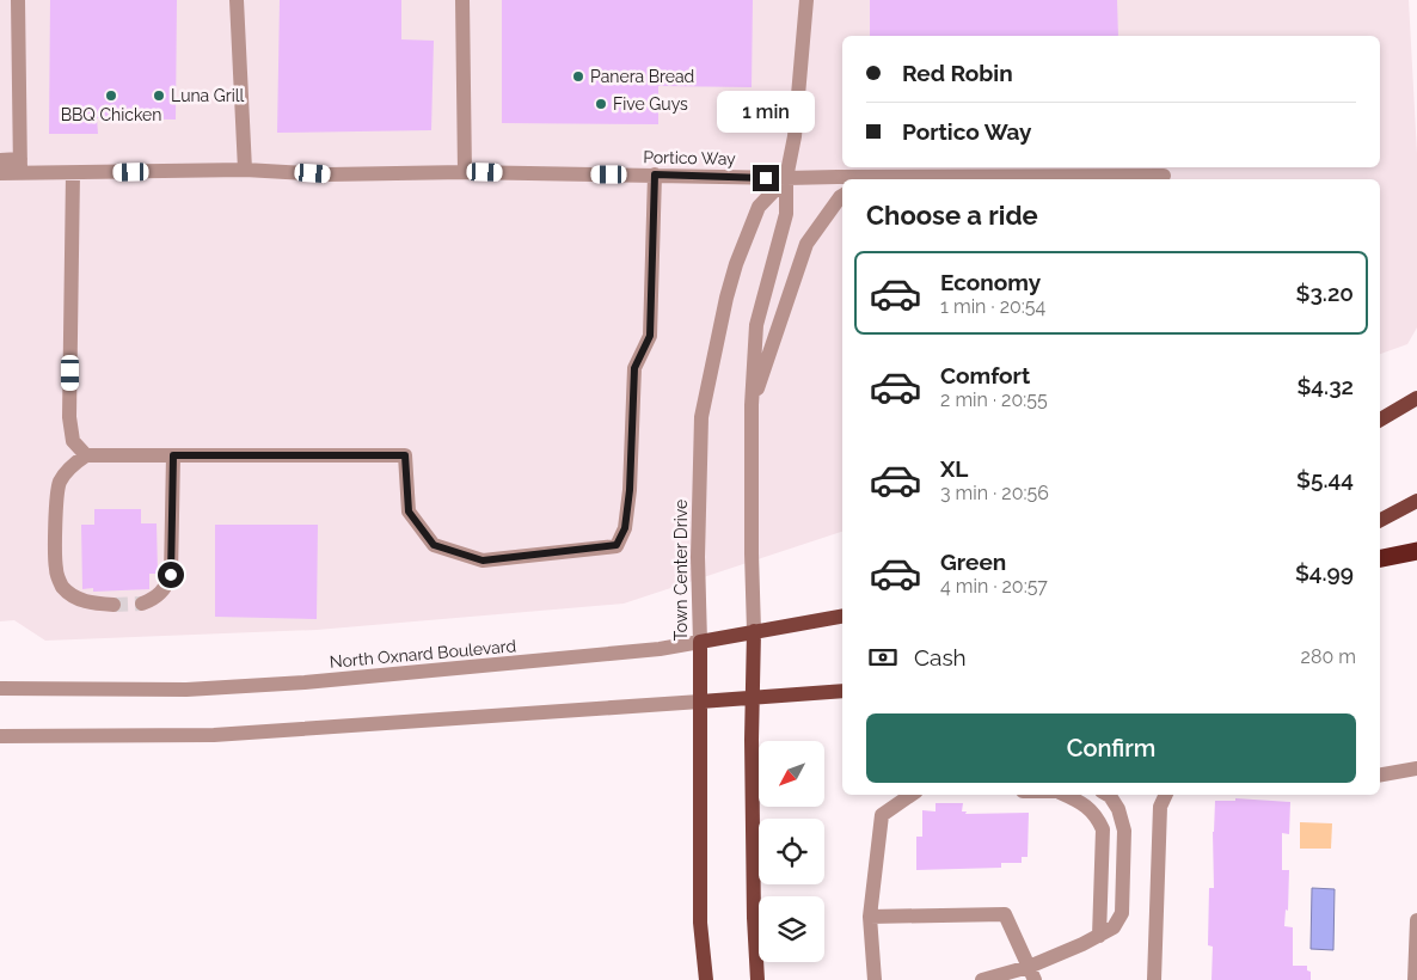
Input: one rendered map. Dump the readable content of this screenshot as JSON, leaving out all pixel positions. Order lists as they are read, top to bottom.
{
  "streets": {
    "main road": ["Town Center Drive", "North Oxnard Boulevard"],
    "street": ["Portico Way"]
  },
  "crossings": [
    ["Portico Way", "Town Center Drive"],
    ["Town Center Drive", "North Oxnard Boulevard"]
  ],
  "places": [
    "Panera Bread",
    "BBQ Chicken",
    "Luna Grill",
    "Five Guys"
  ],
  "north": "bottom left",
  "page": {
    "banner": ["Red Robin", "Portico Way"],
    "bubble": "1 min",
    "heading": "Choose a ride",
    "list": [
      {
        "name": "Economy",
        "note": "1 min · 20:54",
        "value": "$3.20"
      },
      {
        "name": "Comfort",
        "note": "2 min · 20:55",
        "value": "$4.32"
      },
      {
        "name": "XL",
        "note": "3 min · 20:56",
        "value": "$5.44"
      },
      {
        "name": "Green",
        "note": "4 min · 20:57",
        "value": "$4.99"
      }
    ],
    "pay": ["Cash", "280 m"],
    "buttons": "Confirm"
  }
}
